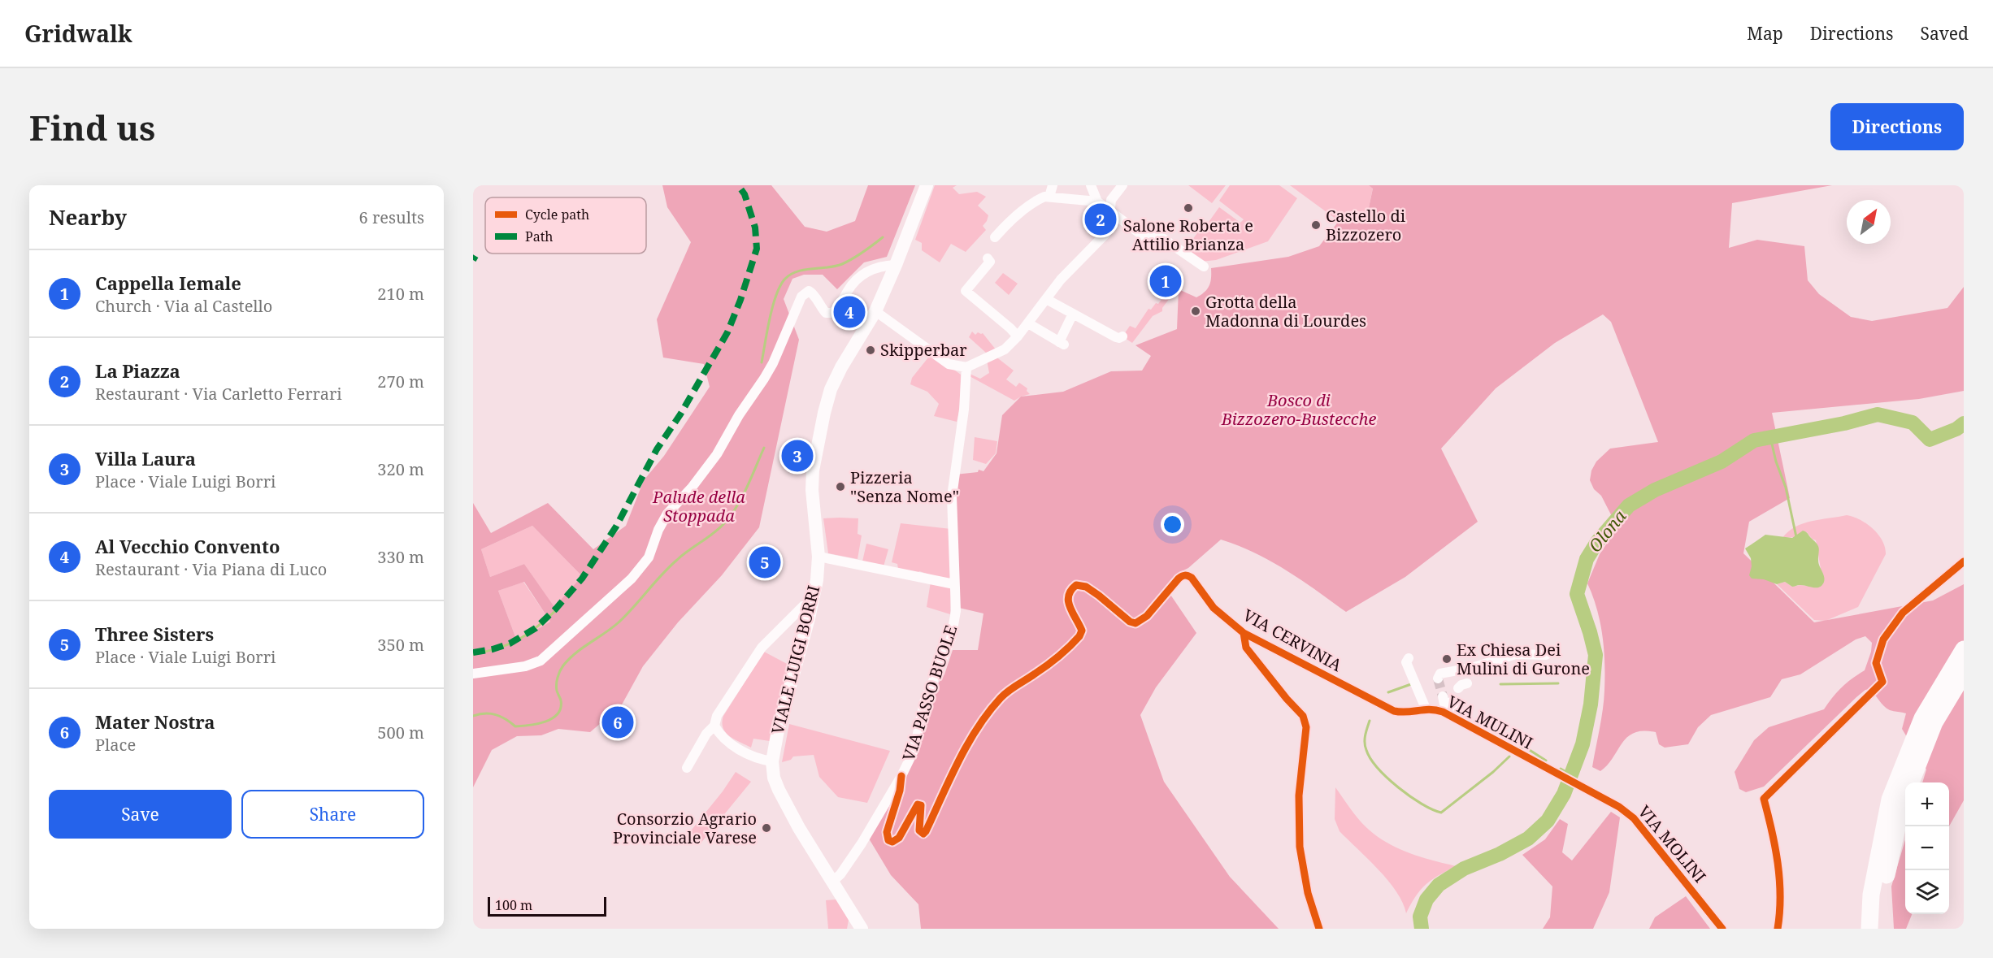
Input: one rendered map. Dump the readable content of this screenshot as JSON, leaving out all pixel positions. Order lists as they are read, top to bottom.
{
  "streets": {
    "main road": ["VIALE LUIGI BORRI"],
    "street": [
      "VIA CERVINIA",
      "VIA PASSO BUOLE",
      "VIA MULINI",
      "VIA MOLINI"
    ]
  },
  "crossings": [
    ["VIA CERVINIA", "VIA PASSO BUOLE"],
    ["VIA CERVINIA", "VIA MULINI"],
    ["VIALE LUIGI BORRI", "VIA PASSO BUOLE"],
    ["VIA MULINI", "VIA MOLINI"]
  ],
  "water": ["Olona"],
  "parks": ["Bosco di Bizzozero-Bustecche", "Palude della Stoppada"],
  "places": [
    "Salone Roberta e Attilio Brianza",
    "Castello di Bizzozero",
    "Grotta della Madonna di Lourdes",
    "Skipperbar",
    "Pizzeria \"Senza Nome\"",
    "Ex Chiesa Dei Mulini di Gurone",
    "Consorzio Agrario Provinciale Varese"
  ],
  "legend": ["Cycle path", "Path"],
  "scale_bar": "100 m",
  "north": "top right",
  "page": {
    "header": "Gridwalk",
    "nav": ["Map", "Directions", "Saved"],
    "buttons": [
      "Directions",
      ["Save", "Share"]
    ],
    "title": "Find us",
    "heading": ["Nearby", "6 results"],
    "pins": [
      "2",
      "1",
      "4",
      "3",
      "5",
      "6"
    ],
    "list": [
      {
        "mark": "1",
        "name": "Cappella Iemale",
        "note": "Church · Via al Castello",
        "value": "210 m"
      },
      {
        "mark": "2",
        "name": "La Piazza",
        "note": "Restaurant · Via Carletto Ferrari",
        "value": "270 m"
      },
      {
        "mark": "3",
        "name": "Villa Laura",
        "note": "Place · Viale Luigi Borri",
        "value": "320 m"
      },
      {
        "mark": "4",
        "name": "Al Vecchio Convento",
        "note": "Restaurant · Via Piana di Luco",
        "value": "330 m"
      },
      {
        "mark": "5",
        "name": "Three Sisters",
        "note": "Place · Viale Luigi Borri",
        "value": "350 m"
      },
      {
        "mark": "6",
        "name": "Mater Nostra",
        "note": "Place",
        "value": "500 m"
      }
    ],
    "map_buttons": ["+", "−"],
    "scale": "100 m"
  }
}
